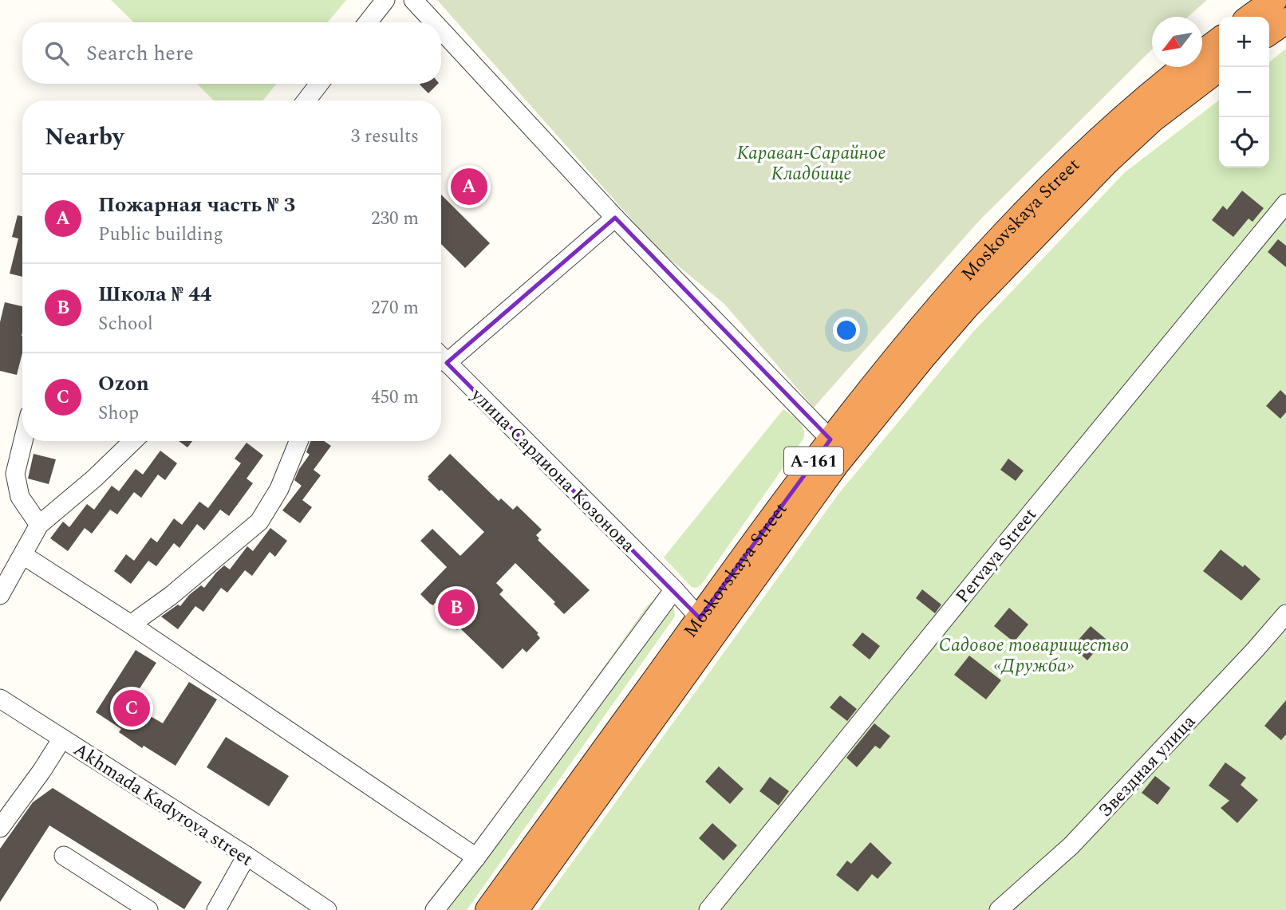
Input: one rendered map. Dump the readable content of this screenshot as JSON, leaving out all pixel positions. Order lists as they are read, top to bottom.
{
  "streets": {
    "highway": ["Moskovskaya Street", "А-161"],
    "street": [
      "улица Сардиона Козонова",
      "Pervaya Street",
      "Звездная улица",
      "Akhmada Kadyrova street"
    ]
  },
  "crossings": [
    ["Moskovskaya Street", "улица Сардиона Козонова"]
  ],
  "parks": ["Караван-Сарайное Кладбище", "Садовое товарищество «Дружба»"],
  "north": "bottom left",
  "page": {
    "map_buttons": ["+", "−"],
    "search": "Search here",
    "heading": ["Nearby", "3 results"],
    "pins": ["A", "B", "C"],
    "list": [
      {
        "mark": "A",
        "name": "Пожарная часть № 3",
        "note": "Public building",
        "value": "230 m"
      },
      {
        "mark": "B",
        "name": "Школа № 44",
        "note": "School",
        "value": "270 m"
      },
      {
        "mark": "C",
        "name": "Ozon",
        "note": "Shop",
        "value": "450 m"
      }
    ]
  }
}
